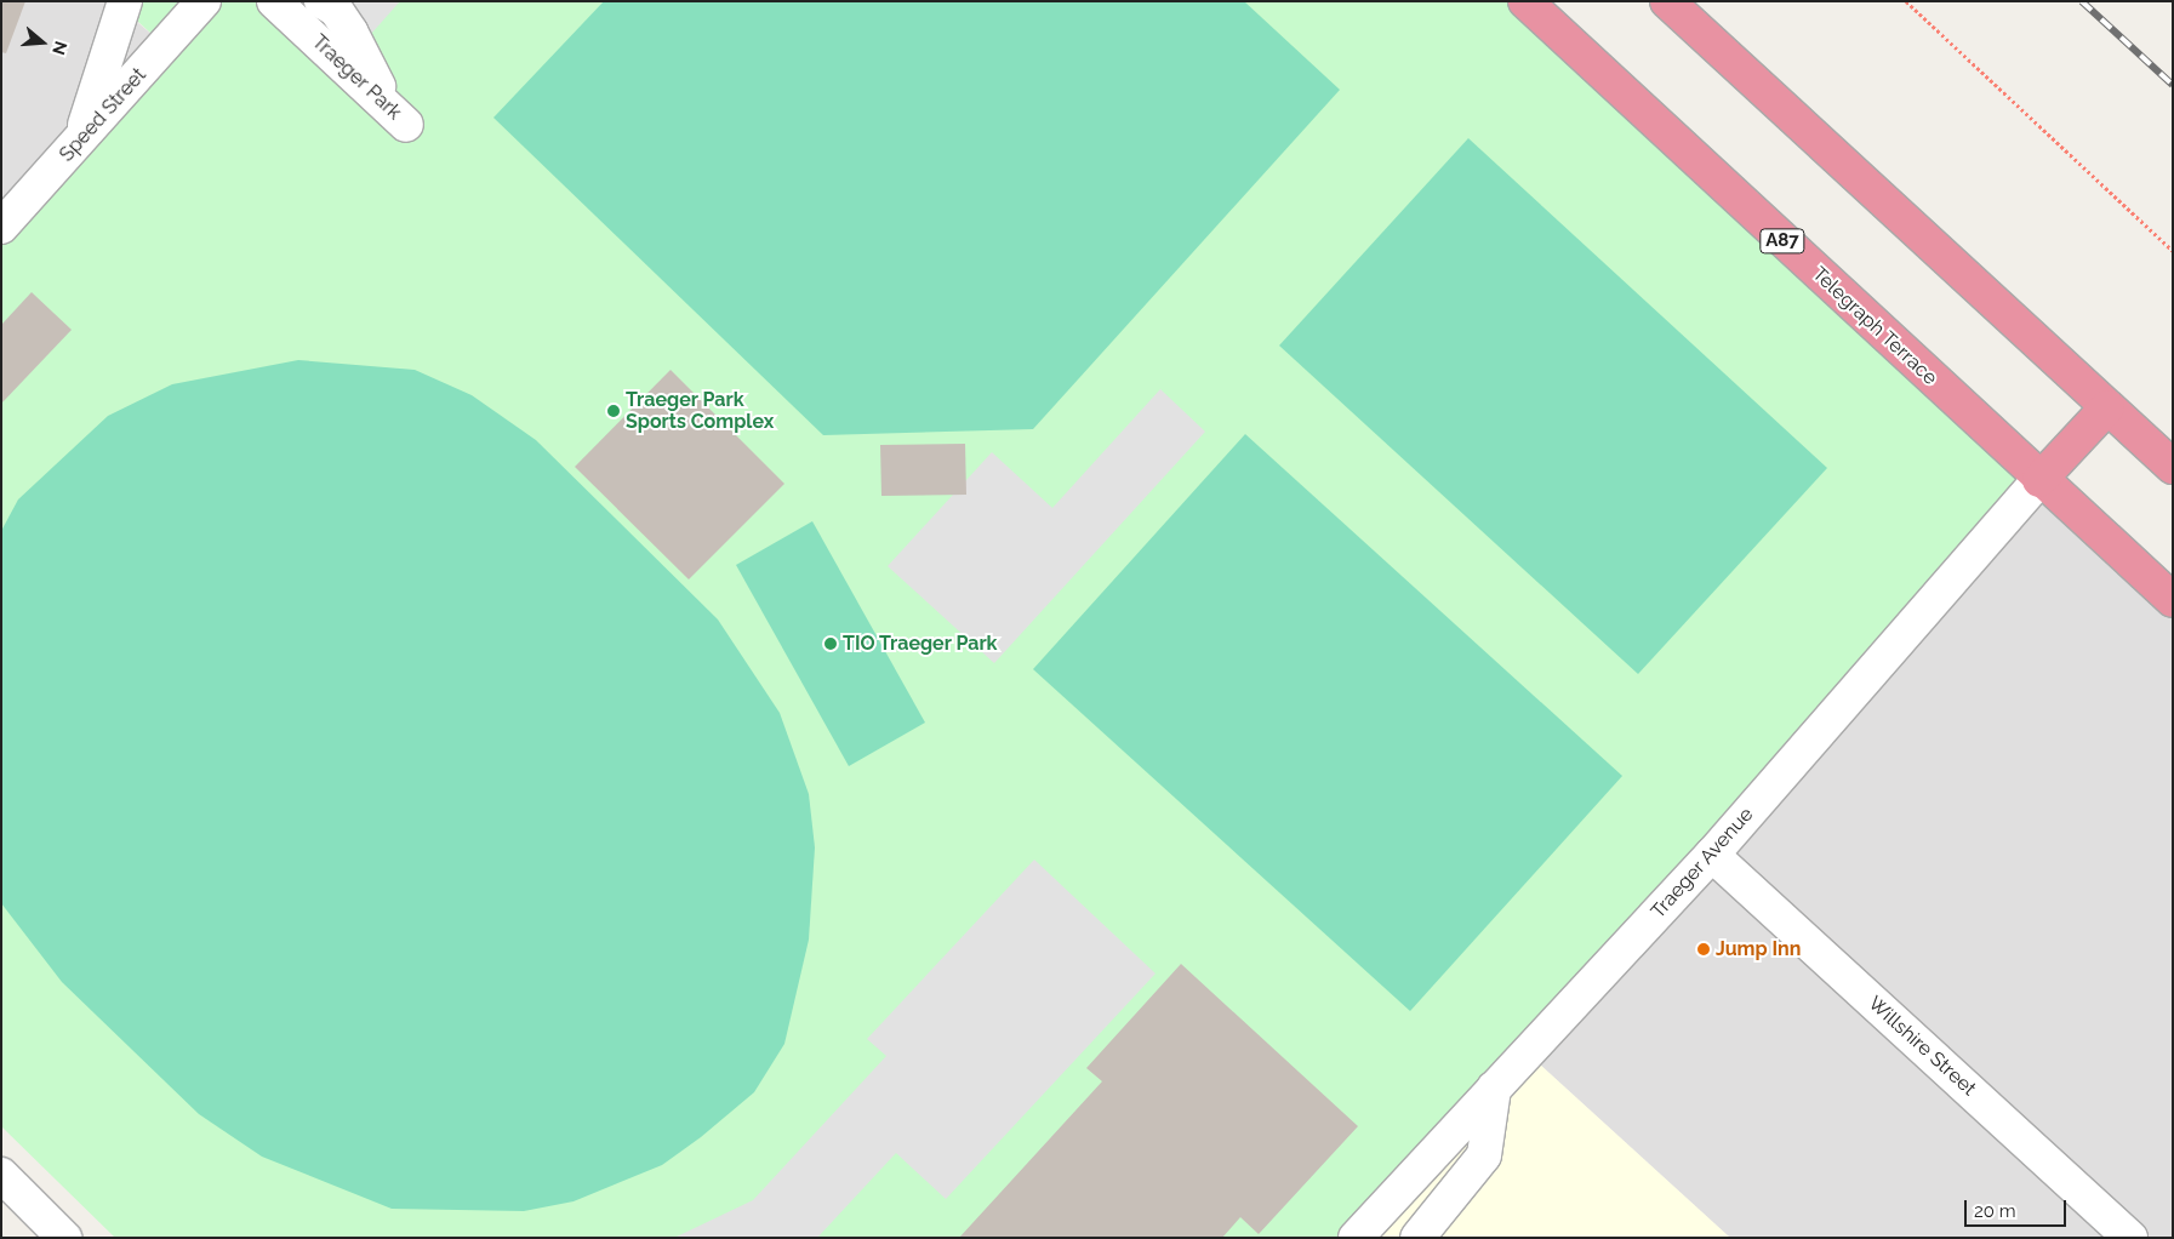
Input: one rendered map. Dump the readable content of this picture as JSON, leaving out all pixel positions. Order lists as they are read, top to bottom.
{
  "streets": {
    "highway": ["A87", "Telegraph Terrace"],
    "street": [
      "Traeger Park",
      "Speed Street",
      "Traeger Avenue",
      "Willshire Street"
    ]
  },
  "crossings": [
    ["Telegraph Terrace", "Traeger Avenue"],
    ["Traeger Avenue", "Willshire Street"]
  ],
  "places": ["Traeger Park Sports Complex", "TIO Traeger Park", "Jump Inn"],
  "scale_bar": "20 m",
  "north": "right"
}
